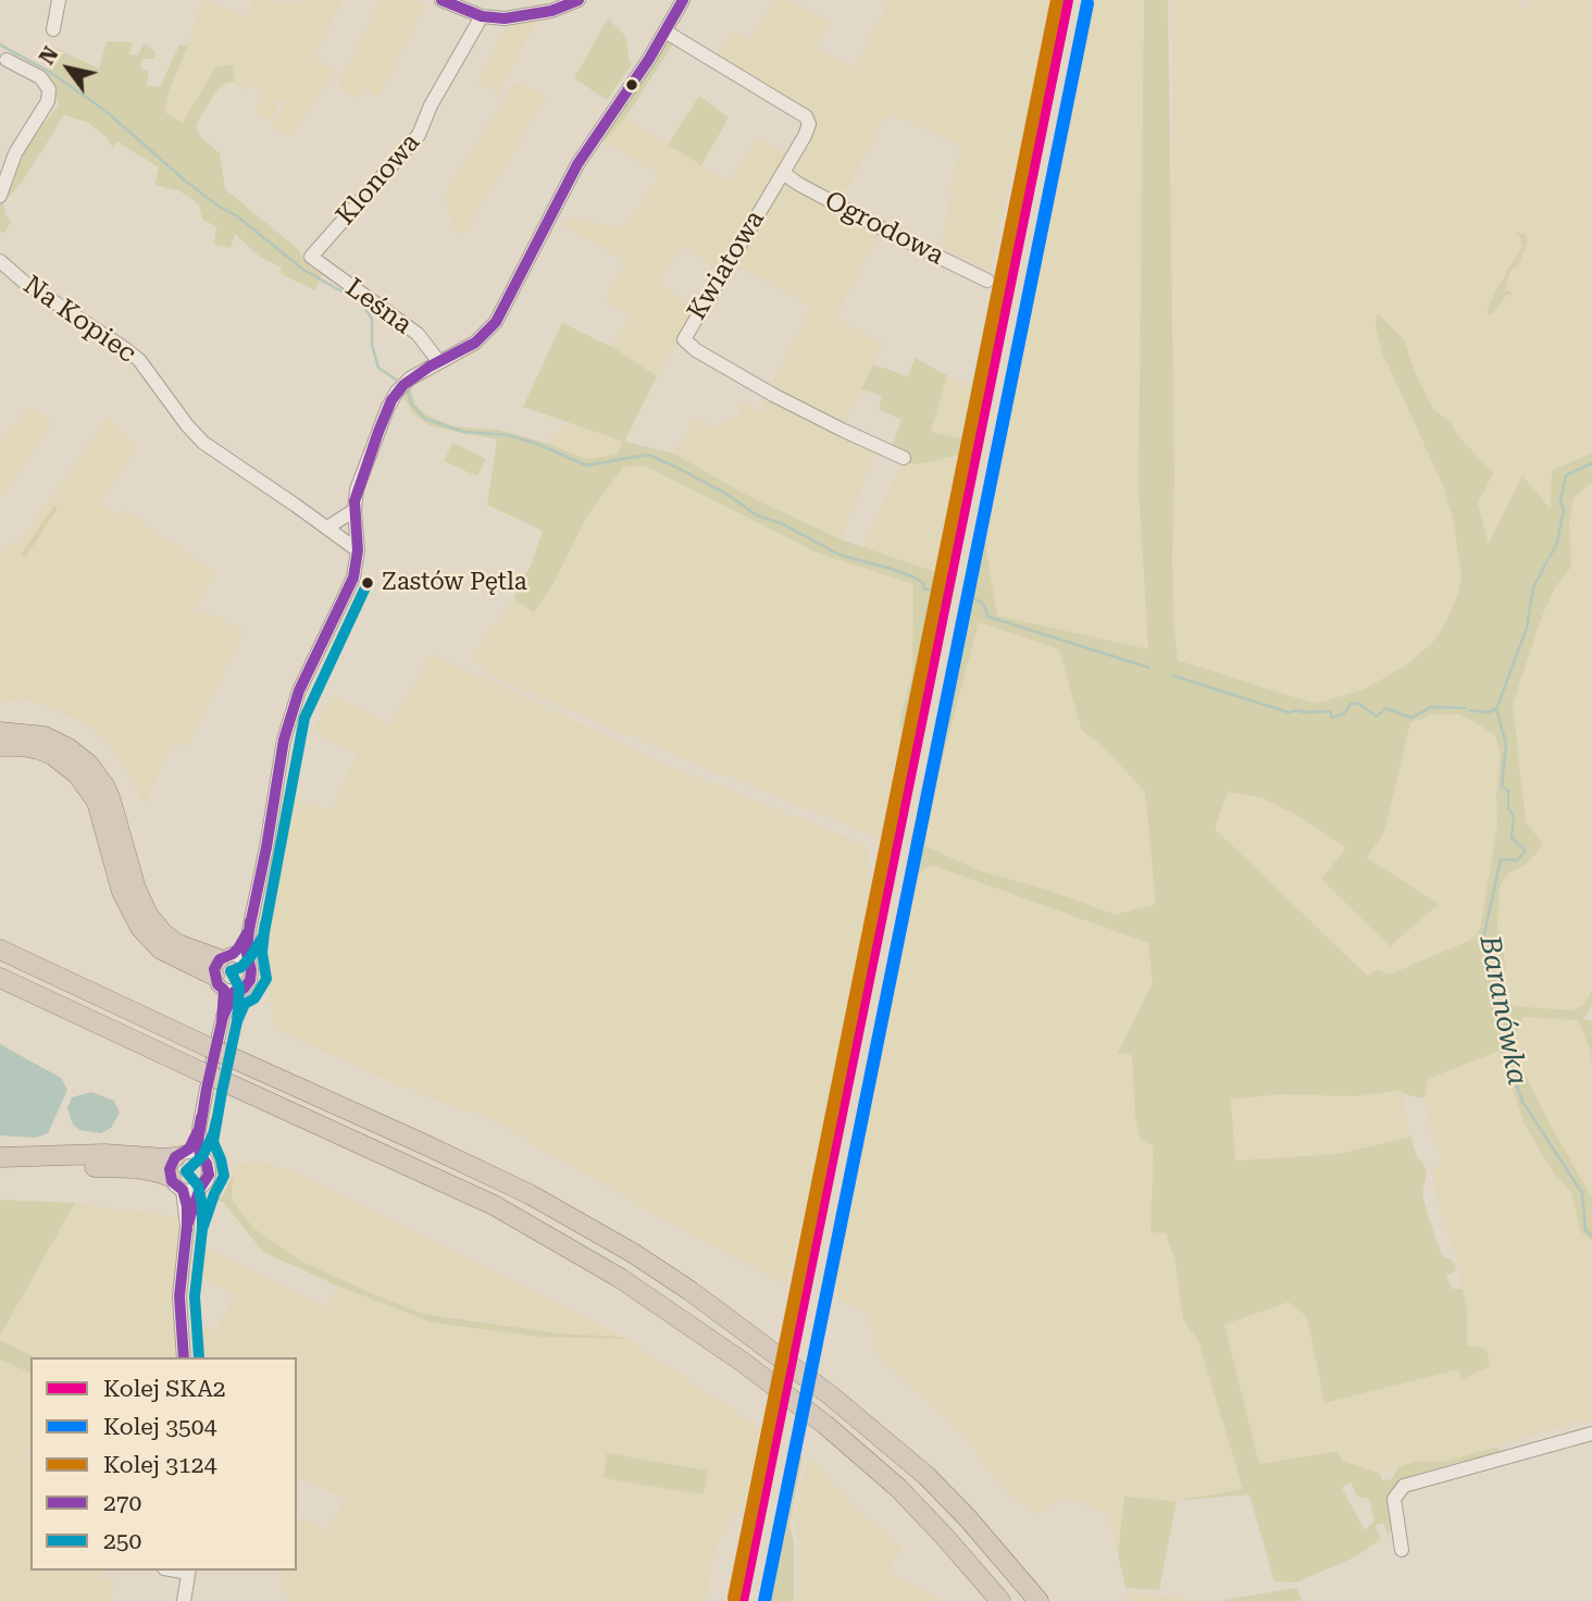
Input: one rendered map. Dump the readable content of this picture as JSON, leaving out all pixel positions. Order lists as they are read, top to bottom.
{
  "streets": {
    "street": [
      "Klonowa",
      "Ogrodowa",
      "Kwiatowa",
      "Leśna",
      "Na Kopiec"
    ]
  },
  "crossings": [
    ["Klonowa", "Leśna"],
    ["Ogrodowa", "Kwiatowa"]
  ],
  "water": ["Baranówka"],
  "places": ["Zastów Pętla"],
  "lines": [
    "rail line SKA2",
    "rail line 3124",
    "transit line 270",
    "rail line 3504",
    "transit line 250"
  ],
  "legend": [
    "Kolej SKA2",
    "Kolej 3504",
    "Kolej 3124",
    "270",
    "250"
  ],
  "north": "top left"
}
